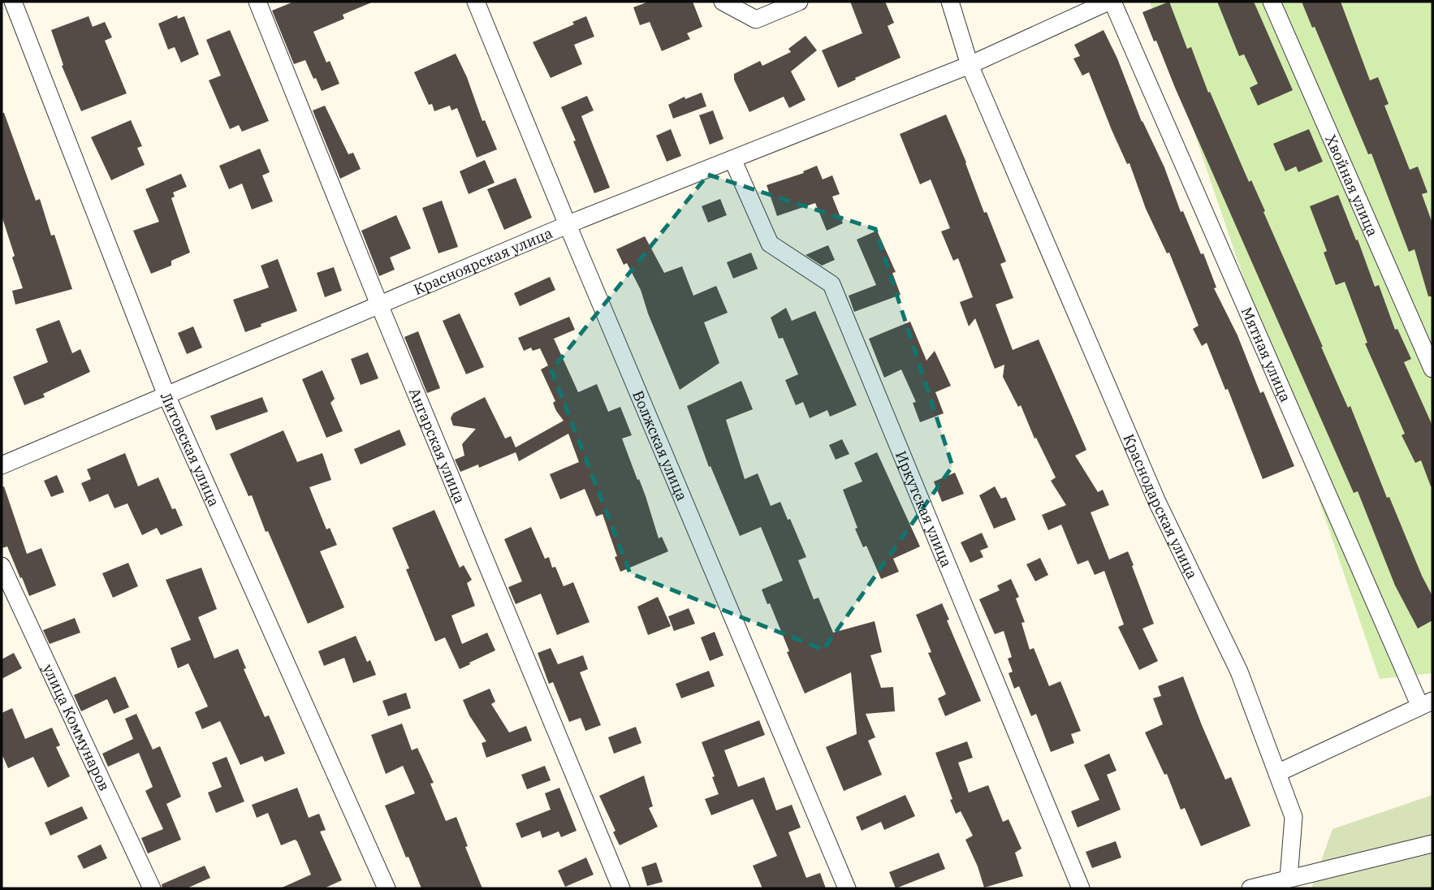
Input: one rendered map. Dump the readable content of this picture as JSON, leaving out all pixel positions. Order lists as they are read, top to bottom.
{
  "streets": {
    "street": [
      "Хвойная улица",
      "Красноярская улица",
      "Мятная улица",
      "Ангарская улица",
      "Волжская улица",
      "Литовская улица",
      "Краснодарская улица",
      "Иркутская улица",
      "улица Коммунаров"
    ]
  },
  "crossings": [
    ["Красноярская улица", "Ангарская улица"],
    ["Красноярская улица", "Волжская улица"],
    ["Красноярская улица", "Литовская улица"],
    ["Красноярская улица", "Краснодарская улица"],
    ["Красноярская улица", "Иркутская улица"]
  ]
}
